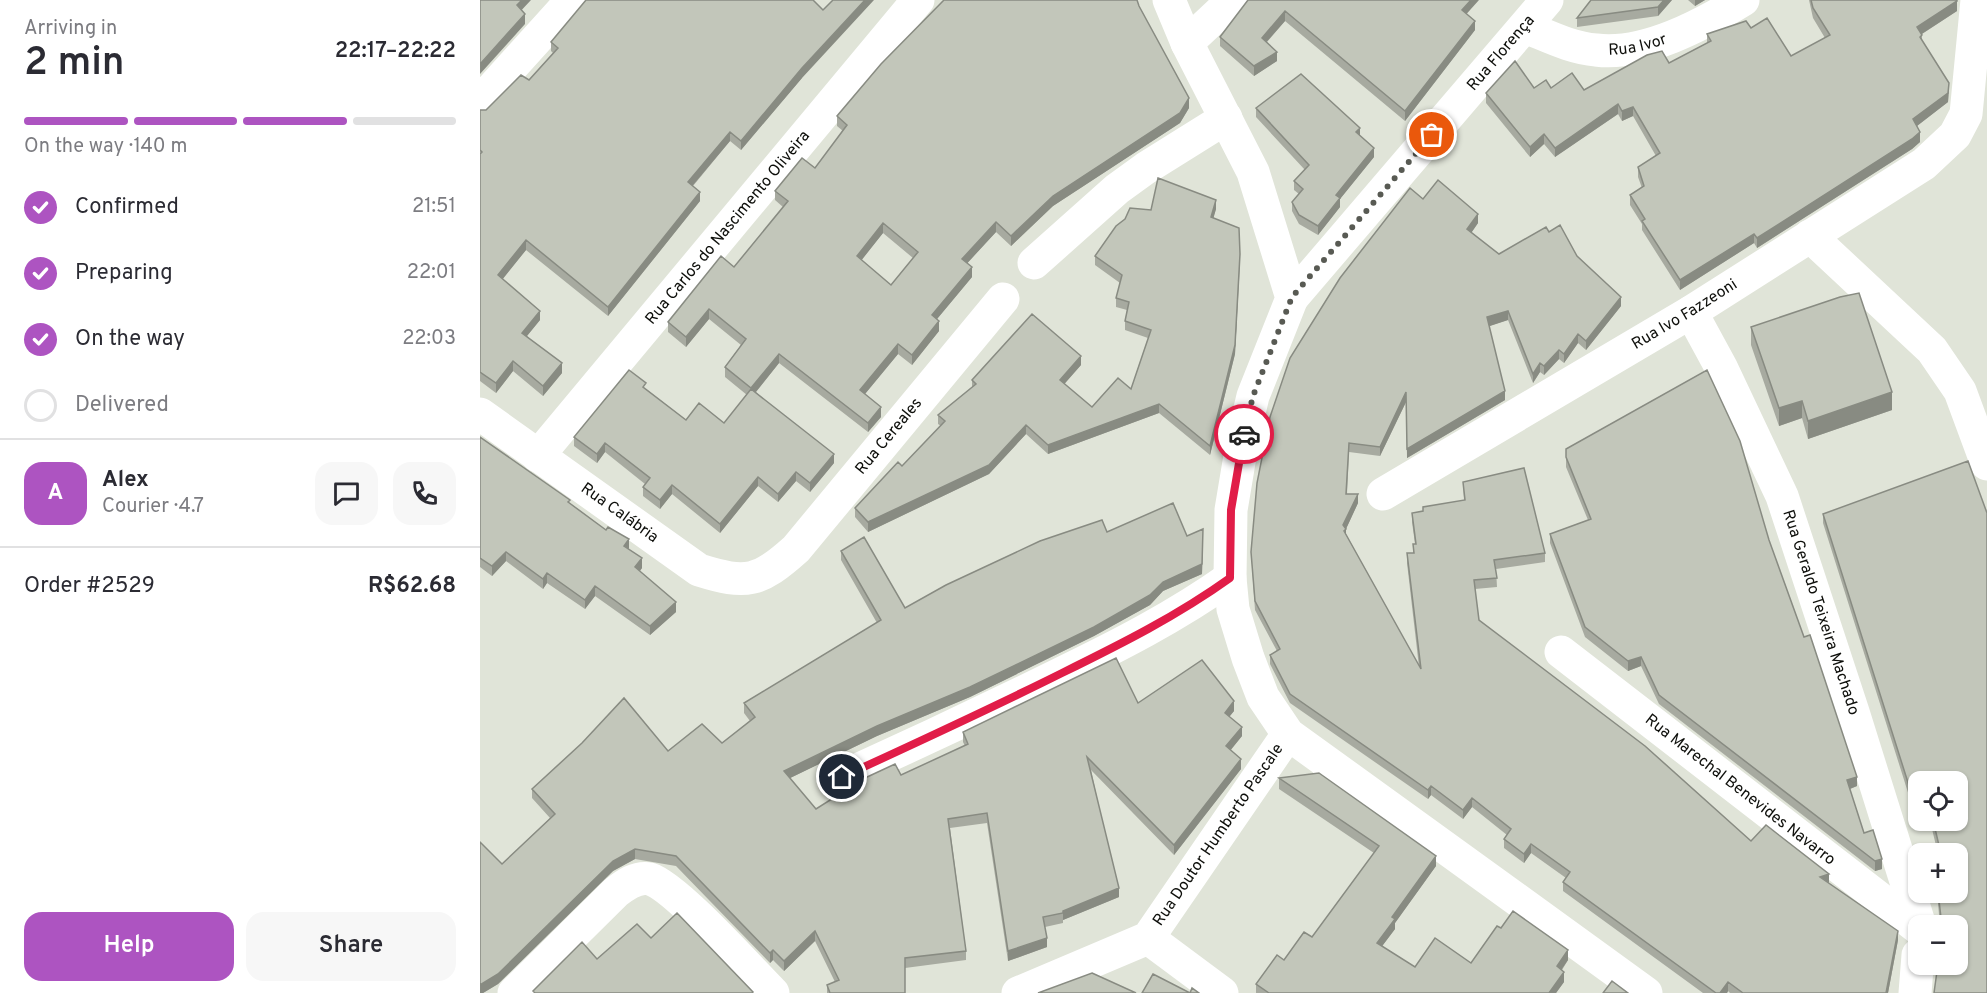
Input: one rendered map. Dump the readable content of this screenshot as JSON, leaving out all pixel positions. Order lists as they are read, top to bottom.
{
  "streets": {
    "street": [
      "Rua Ivor",
      "Rua Florença",
      "Rua Carlos do Nascimento Oliveira",
      "Rua Ivo Fazzeoni",
      "Rua Cereales",
      "Rua Calábria",
      "Rua Geraldo Teixeira Machado",
      "Rua Marechal Benevides Navarro",
      "Rua Doutor Humberto Pascale"
    ]
  },
  "crossings": [
    ["Rua Ivor", "Rua Florença"],
    ["Rua Florença", "Rua Doutor Humberto Pascale"],
    ["Rua Carlos do Nascimento Oliveira", "Rua Calábria"],
    ["Rua Ivo Fazzeoni", "Rua Geraldo Teixeira Machado"],
    ["Rua Cereales", "Rua Calábria"]
  ],
  "page": {
    "heading": ["2 min", "Arriving in", "22:17–22:22"],
    "panel": [
      "Alex",
      "Courier · 4.7",
      "Order #2529",
      "R$62.68"
    ],
    "bar": "On the way · 140 m",
    "list": [
      ["Confirmed", "21:51"],
      ["Preparing", "22:01"],
      ["On the way", "22:03"],
      "Delivered"
    ],
    "round": "A",
    "map_buttons": ["+", "−"],
    "buttons": ["Help", "Share"]
  }
}
